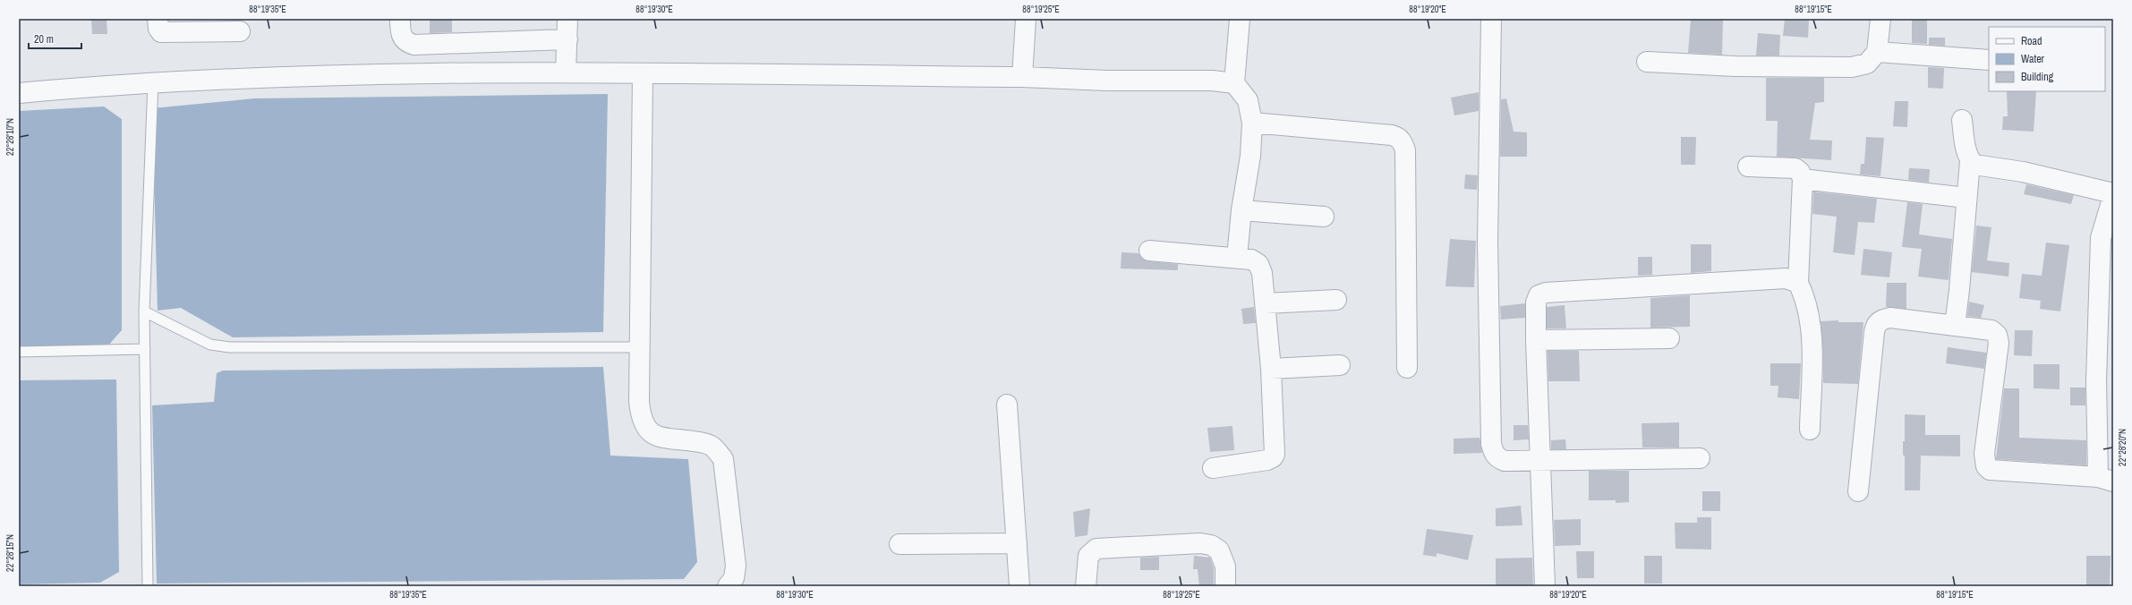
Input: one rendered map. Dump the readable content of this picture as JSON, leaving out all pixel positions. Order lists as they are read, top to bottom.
{
  "legend": ["Road", "Water", "Building"],
  "scale_bar": "20 m",
  "coordinates": [
    "88°19'35\"E",
    "88°19'30\"E",
    "88°19'25\"E",
    "88°19'20\"E",
    "88°19'15\"E",
    "22°28'10\"N",
    "22°28'20\"N",
    "22°28'15\"N"
  ]
}
